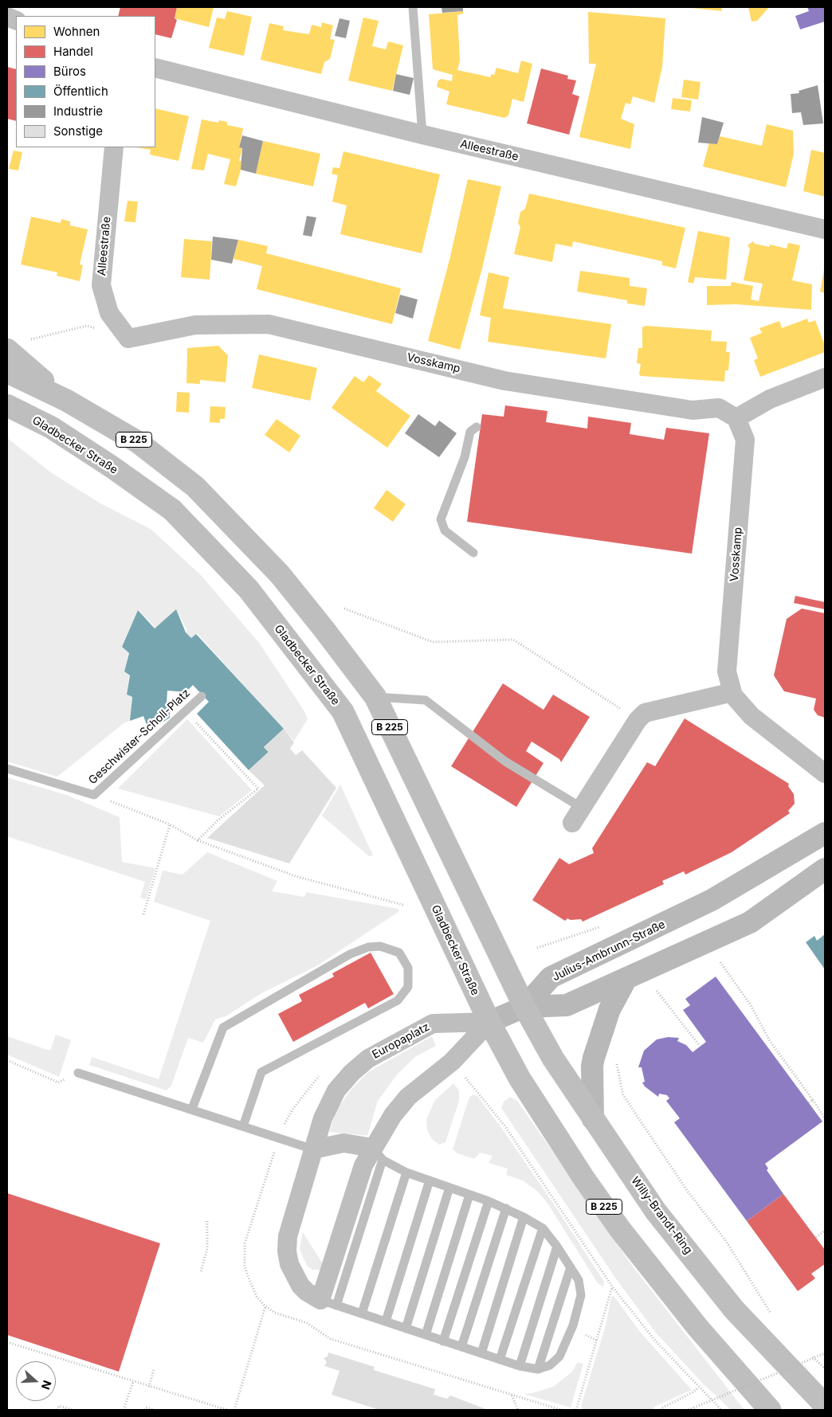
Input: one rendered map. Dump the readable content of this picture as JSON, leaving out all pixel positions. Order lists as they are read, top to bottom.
{
  "streets": {
    "main road": [
      "B 225",
      "Gladbecker Straße",
      "Julius-Ambrunn-Straße",
      "Willy-Brandt-Ring"
    ],
    "street": ["Alleestraße", "Vosskamp", "Europaplatz"],
    "lane": ["Geschwister-Scholl-Platz"]
  },
  "crossings": [
    ["Alleestraße", "Vosskamp"],
    ["B 225", "Gladbecker Straße"],
    ["B 225", "Julius-Ambrunn-Straße"],
    ["B 225", "Europaplatz"],
    ["B 225", "Willy-Brandt-Ring"],
    ["Gladbecker Straße", "Europaplatz"],
    ["Julius-Ambrunn-Straße", "Willy-Brandt-Ring"]
  ],
  "legend": [
    "Wohnen",
    "Handel",
    "Büros",
    "Öffentlich",
    "Industrie",
    "Sonstige"
  ],
  "north": "right"
}
